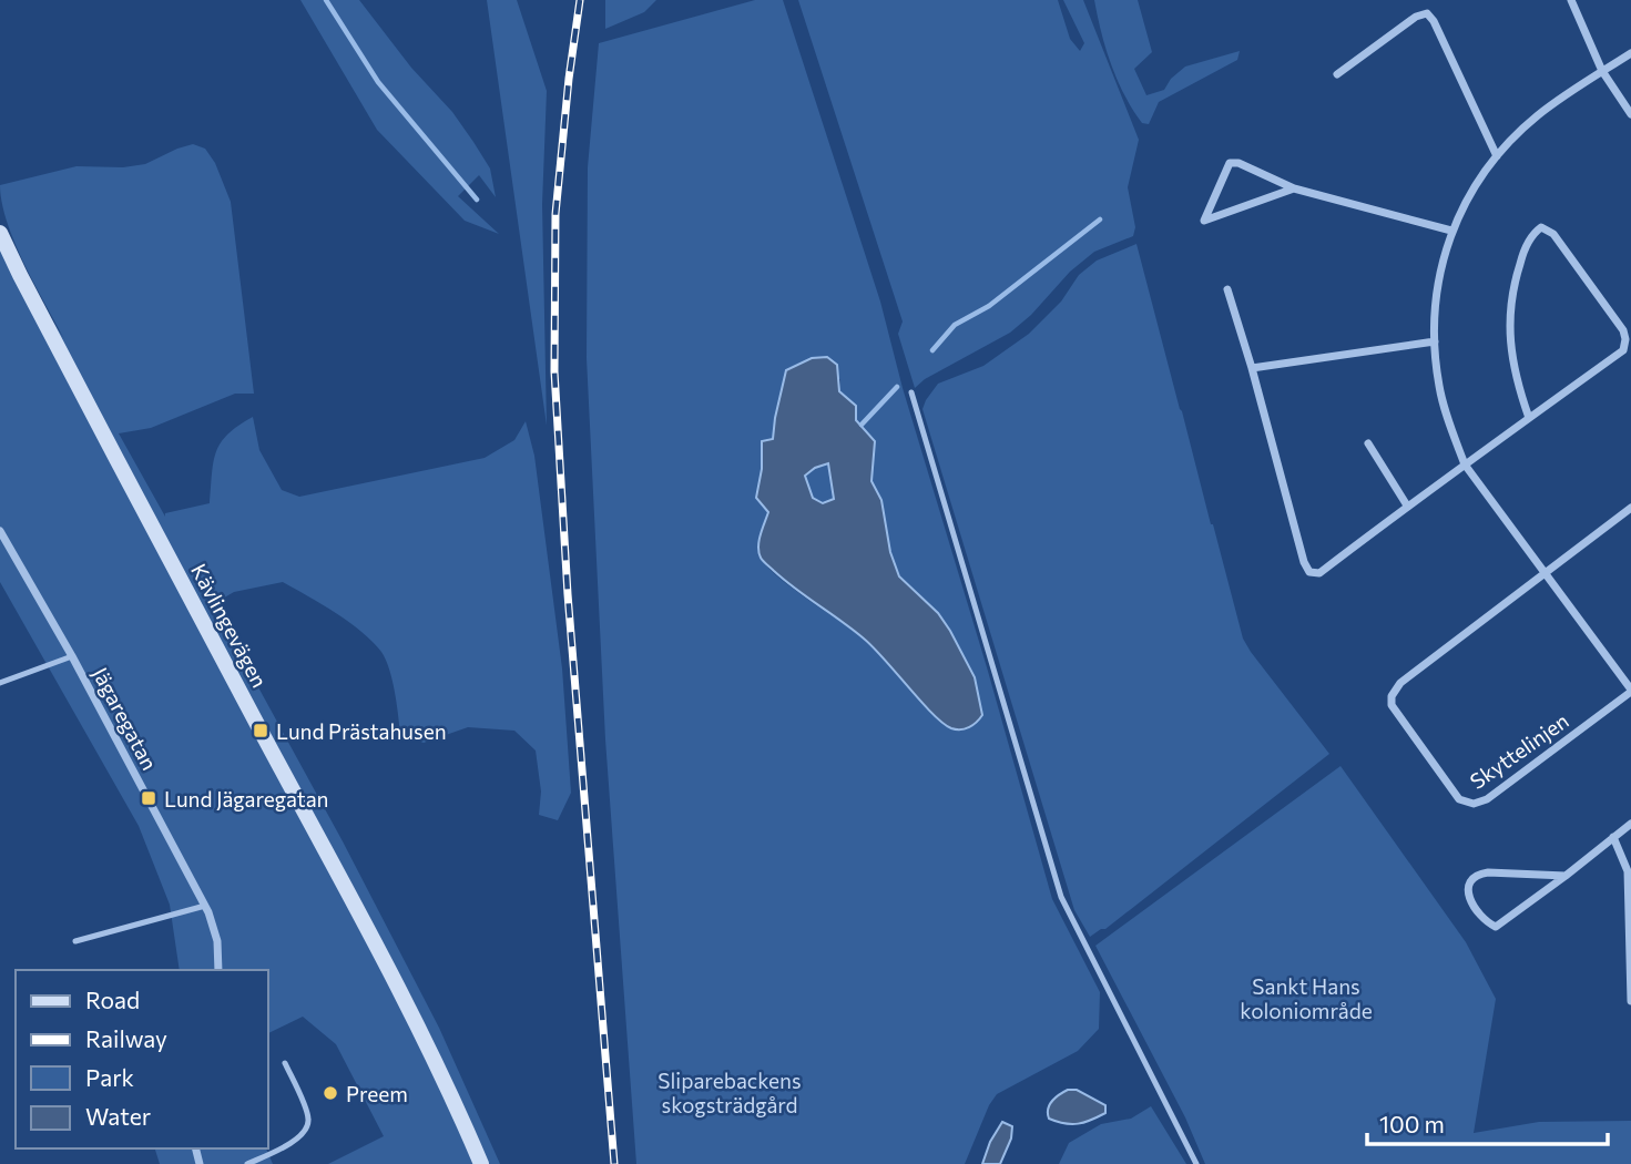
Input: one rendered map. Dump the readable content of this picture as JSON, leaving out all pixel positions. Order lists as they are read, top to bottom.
{
  "streets": {
    "main road": ["Kävlingevägen"],
    "street": ["Jägaregatan", "Skyttelinjen"]
  },
  "parks": ["Sankt Hans koloniområde", "Sliparebackens skogsträdgård"],
  "places": {
    "transit": ["Lund Prästahusen", "Lund Jägaregatan"],
    "other": ["Preem"]
  },
  "legend": [
    "Road",
    "Railway",
    "Park",
    "Water"
  ],
  "scale_bar": "100 m"
}
